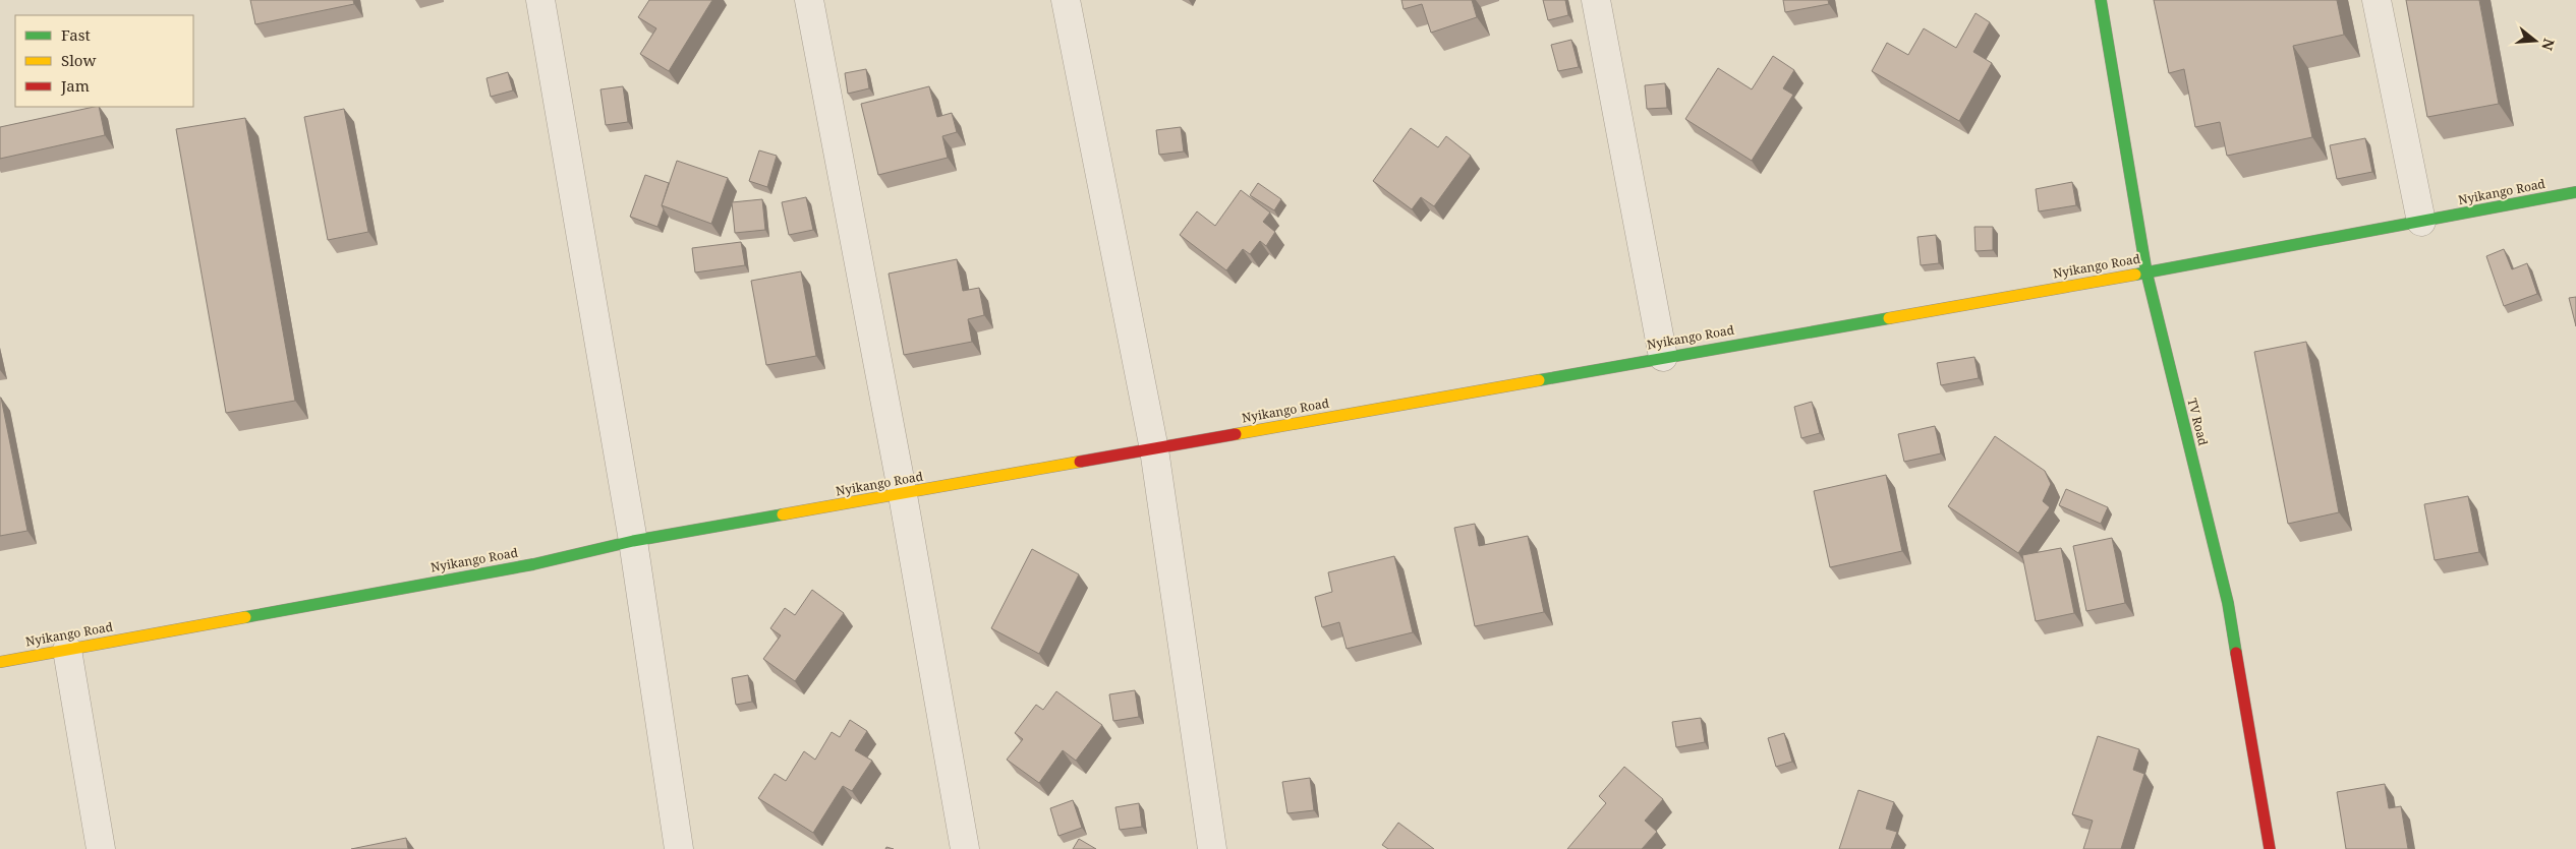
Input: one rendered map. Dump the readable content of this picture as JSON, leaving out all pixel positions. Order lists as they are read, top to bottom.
{
  "streets": {
    "street": ["Nyikango Road", "TV Road"]
  },
  "crossings": [
    ["Nyikango Road", "TV Road"]
  ],
  "legend": ["Fast", "Slow", "Jam"],
  "north": "right"
}
